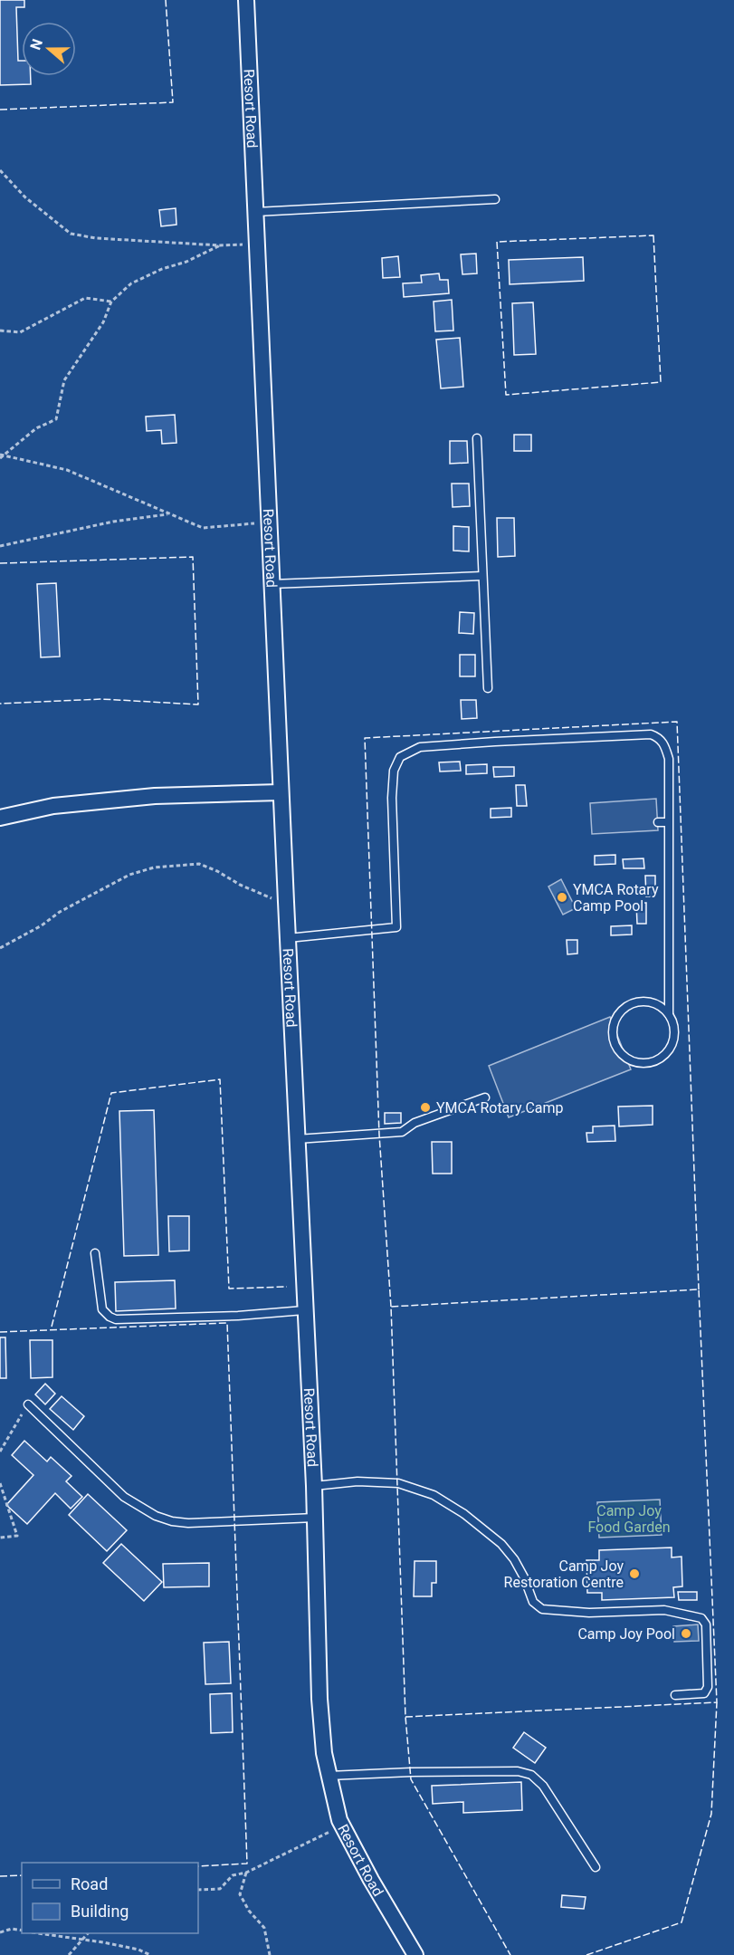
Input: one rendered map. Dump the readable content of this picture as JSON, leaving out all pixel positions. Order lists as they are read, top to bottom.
{
  "streets": {
    "street": ["Resort Road"]
  },
  "parks": ["Camp Joy Food Garden"],
  "places": [
    "YMCA Rotary Camp Pool",
    "YMCA Rotary Camp",
    "Camp Joy Restoration Centre",
    "Camp Joy Pool"
  ],
  "legend": ["Road", "Building"],
  "north": "left"
}
